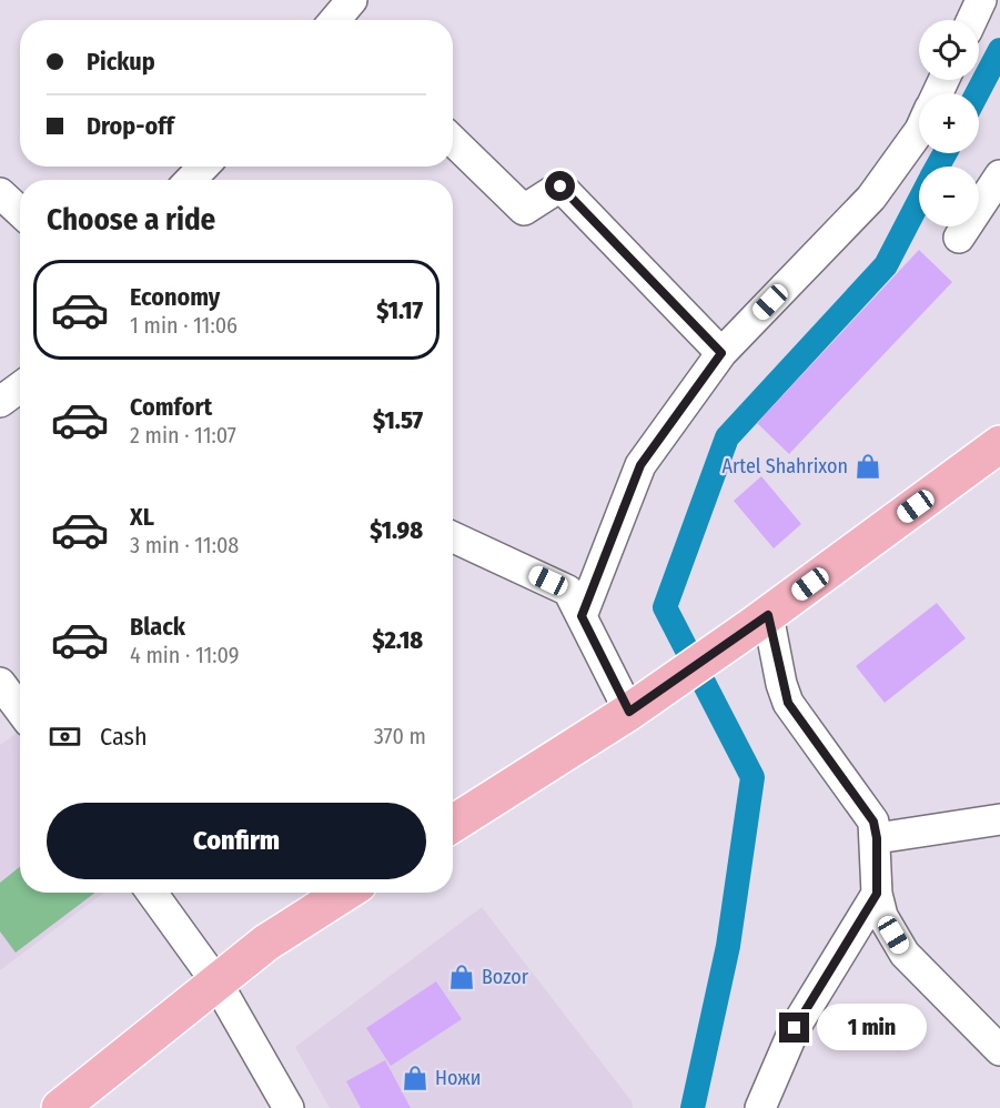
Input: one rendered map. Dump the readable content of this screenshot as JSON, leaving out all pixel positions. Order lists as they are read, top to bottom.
{
  "places": {
    "shop": ["Artel Shahrixon", "Bozor", "Ножи"]
  },
  "page": {
    "map_buttons": ["+", "−"],
    "banner": ["Pickup", "Drop-off"],
    "heading": "Choose a ride",
    "list": [
      {
        "name": "Economy",
        "note": "1 min · 11:06",
        "value": "$1.17"
      },
      {
        "name": "Comfort",
        "note": "2 min · 11:07",
        "value": "$1.57"
      },
      {
        "name": "XL",
        "note": "3 min · 11:08",
        "value": "$1.98"
      },
      {
        "name": "Black",
        "note": "4 min · 11:09",
        "value": "$2.18"
      }
    ],
    "pay": ["Cash", "370 m"],
    "buttons": "Confirm",
    "bubble": "1 min"
  }
}
